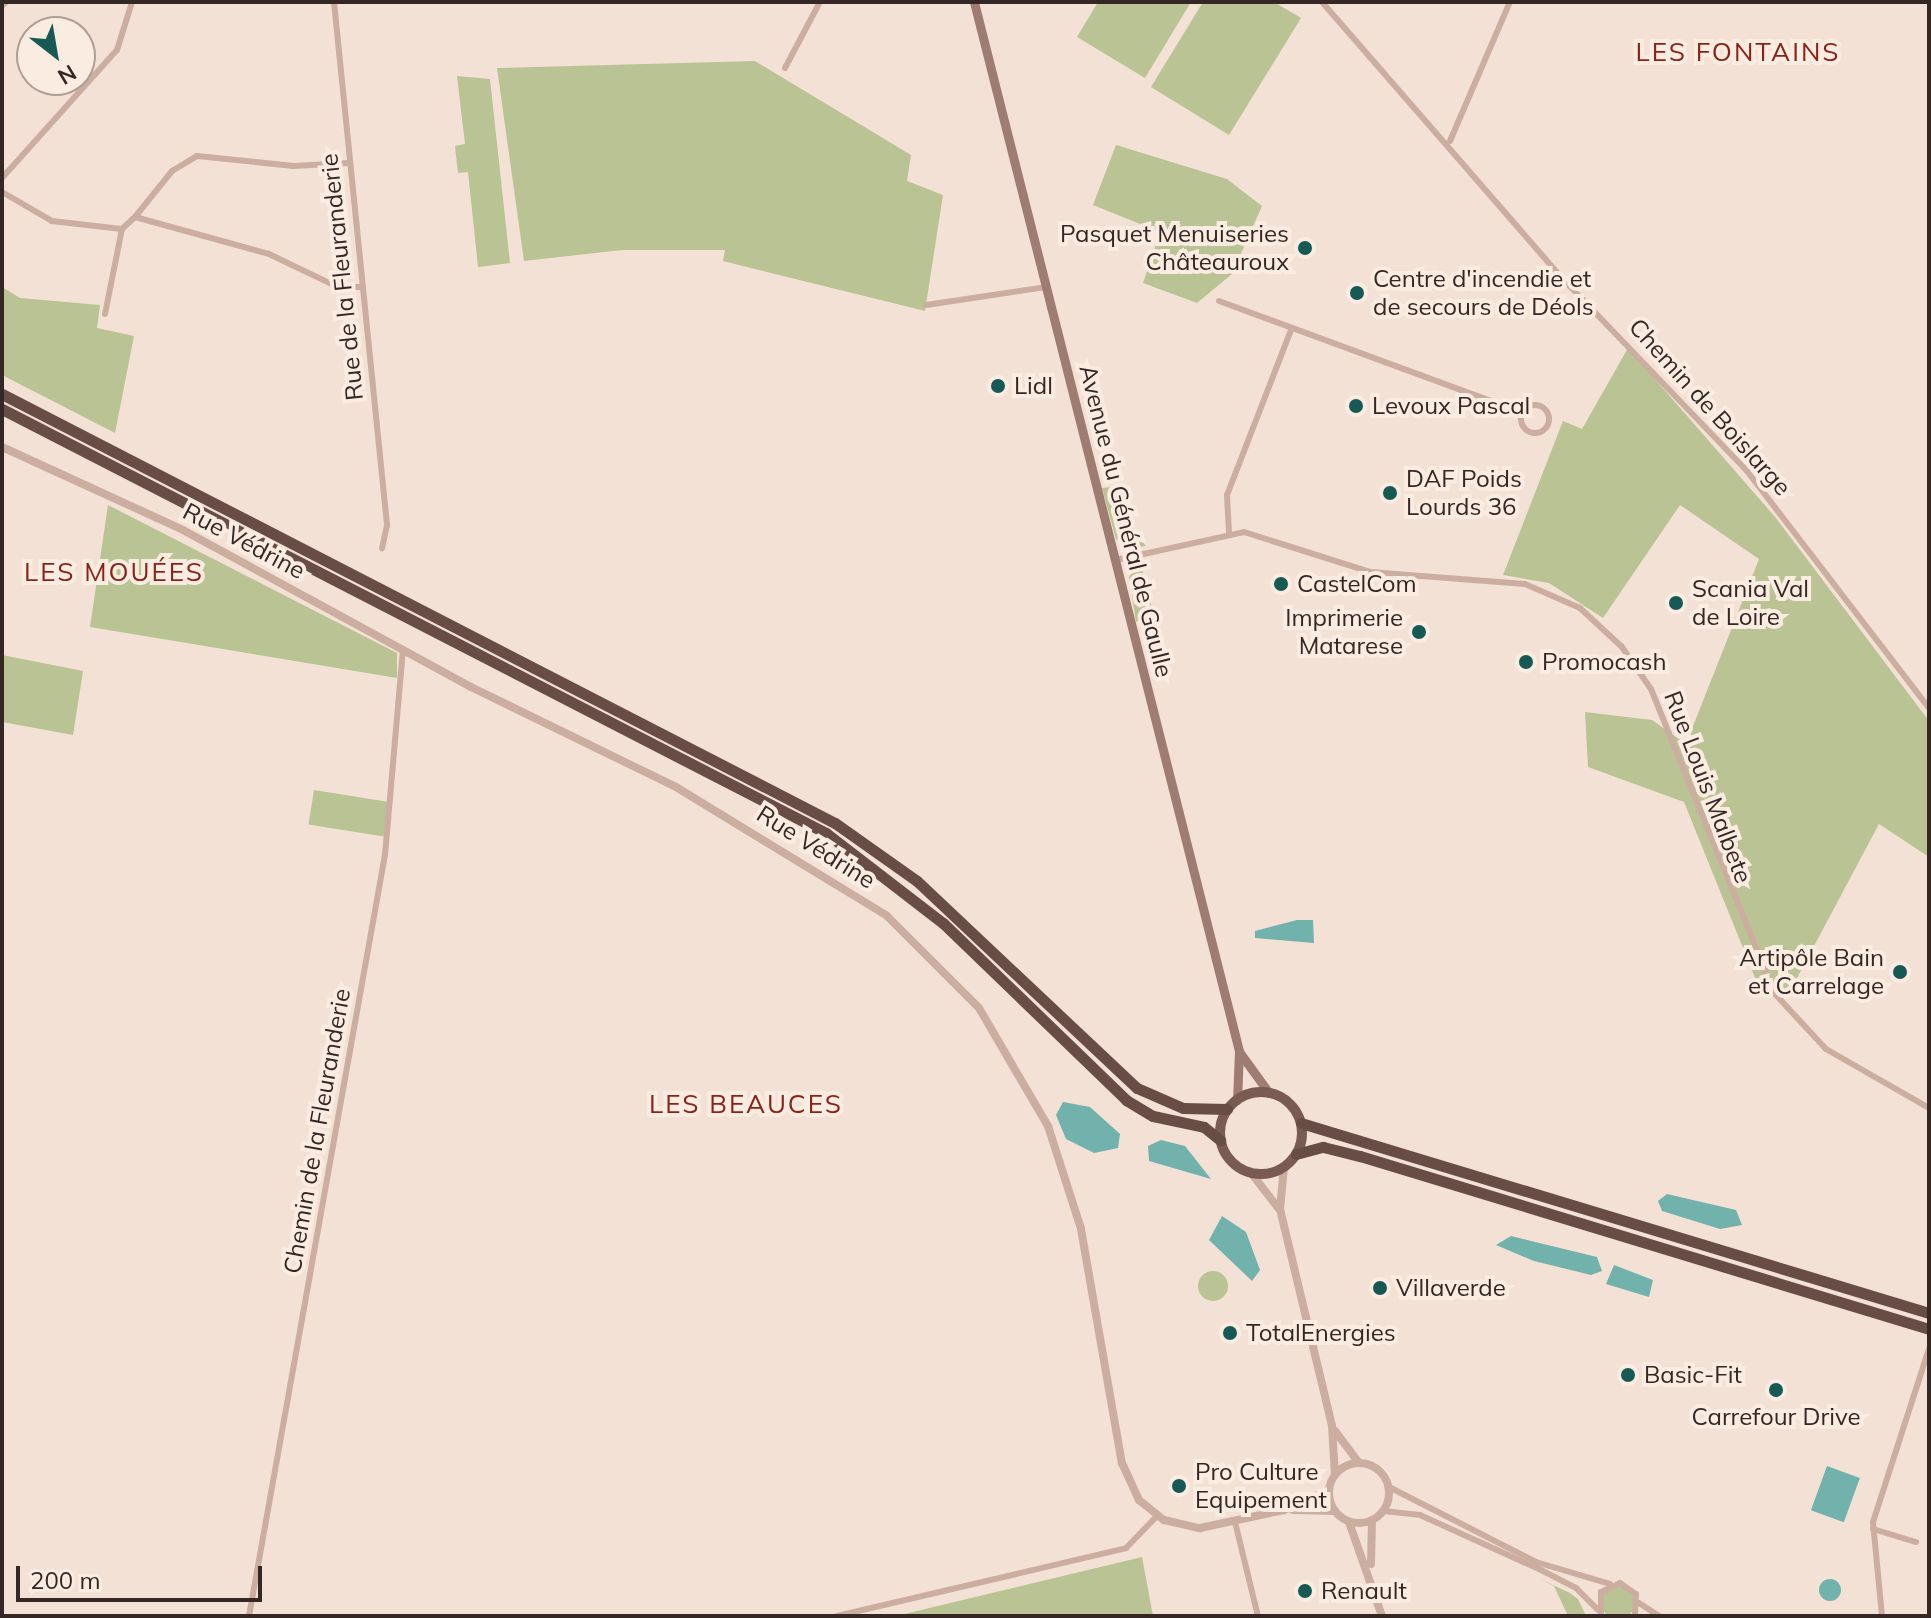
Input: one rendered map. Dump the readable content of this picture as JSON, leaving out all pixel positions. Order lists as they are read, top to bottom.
{
  "streets": {
    "main road": ["Avenue du Général de Gaulle"],
    "street": [
      "Rue de la Fleuranderie",
      "Chemin de Boislarge",
      "Rue Védrine",
      "Rue Louis Malbete",
      "Chemin de la Fleuranderie"
    ]
  },
  "crossings": [
    ["Avenue du Général de Gaulle", "Rue Louis Malbete"],
    ["Rue Védrine", "Chemin de la Fleuranderie"]
  ],
  "districts": ["LES FONTAINS", "LES MOUÉES", "LES BEAUCES"],
  "places": [
    "Pasquet Menuiseries Châteauroux",
    "Centre d'incendie et de secours de Déols",
    "Lidl",
    "Levoux Pascal",
    "DAF Poids Lourds 36",
    "CastelCom",
    "Scania Val de Loire",
    "Imprimerie Matarese",
    "Promocash",
    "Artipôle Bain et Carrelage",
    "Villaverde",
    "TotalEnergies",
    "Basic-Fit",
    "Carrefour Drive",
    "Pro Culture Equipement",
    "Renault"
  ],
  "scale_bar": "200 m",
  "north": "bottom right"
}
